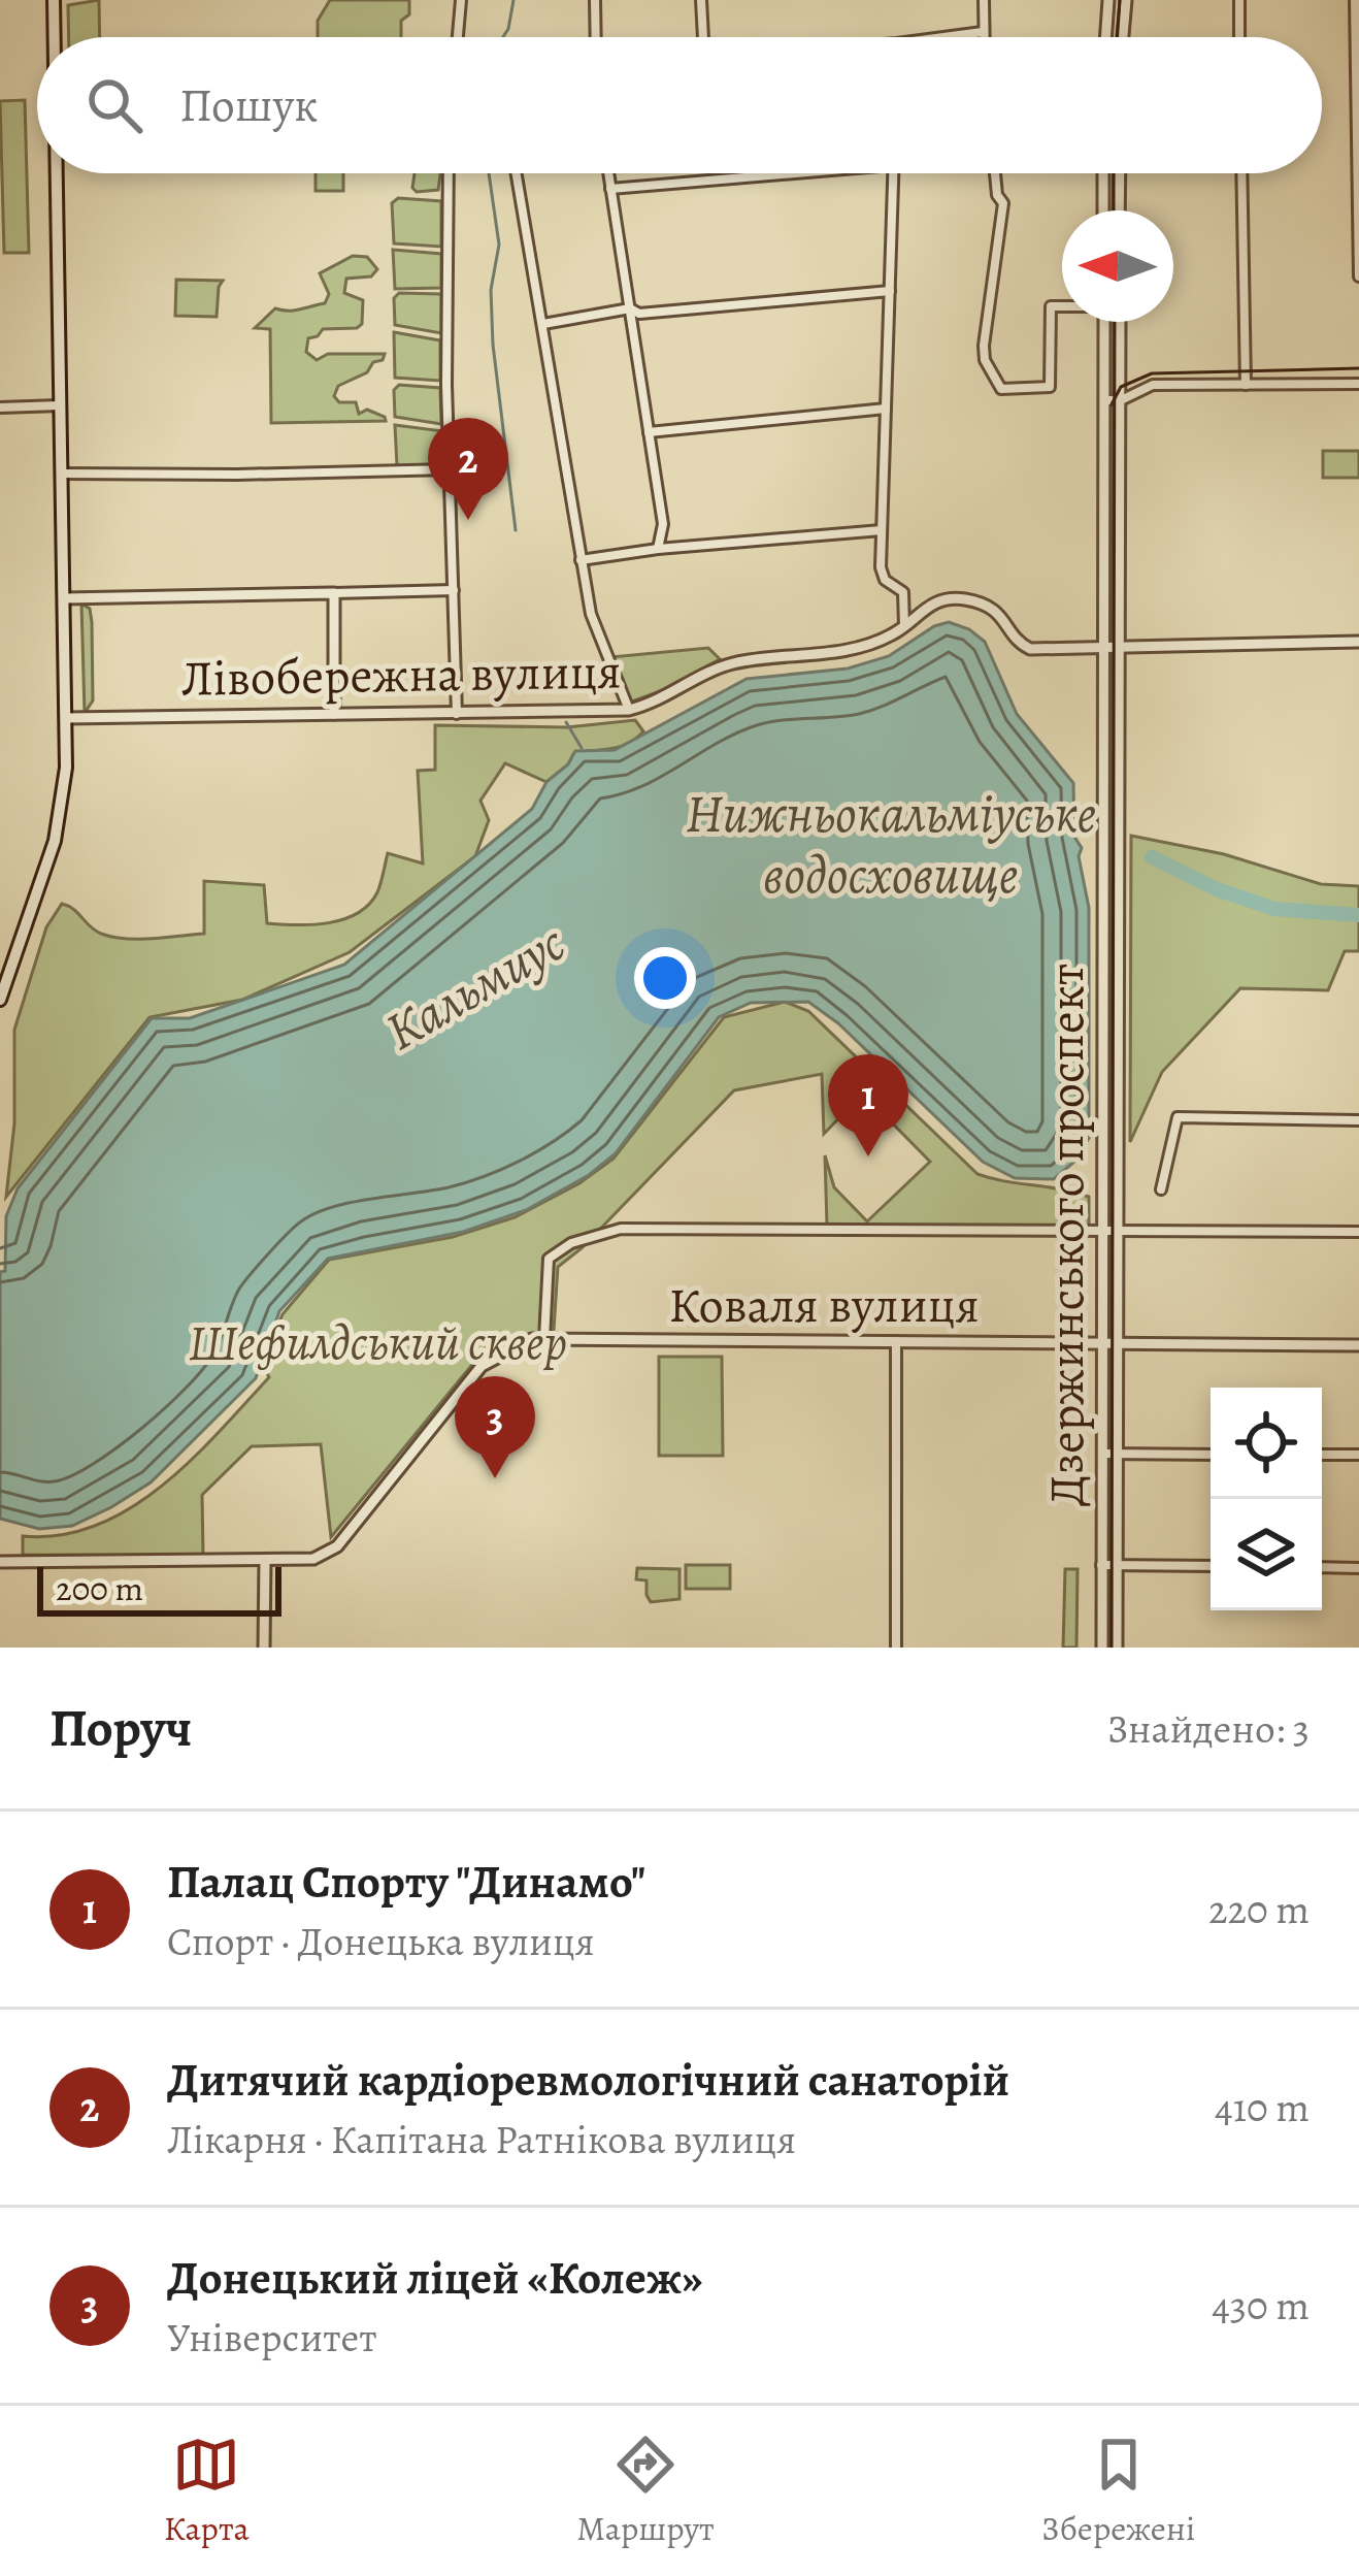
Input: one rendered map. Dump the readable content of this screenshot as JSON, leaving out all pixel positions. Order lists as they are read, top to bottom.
{
  "streets": {
    "street": ["Лівобережна вулиця", "Дзержинського проспект", "Коваля вулиця"]
  },
  "crossings": [
    ["Лівобережна вулиця", "Дзержинського проспект"],
    ["Дзержинського проспект", "Коваля вулиця"]
  ],
  "water": ["Нижньокальміуське водосховище", "Кальмиус"],
  "parks": ["Шефилдський сквер"],
  "scale_bar": "200 m",
  "north": "left",
  "page": {
    "search": "Пошук",
    "pins": ["2", "1", "3"],
    "scale": "200 m",
    "heading": ["Поруч", "Знайдено: 3"],
    "list": [
      {
        "mark": "1",
        "name": "Палац Спорту \"Динамо\"",
        "note": "Спорт · Донецька вулиця",
        "value": "220 m"
      },
      {
        "mark": "2",
        "name": "Дитячий кардіоревмологічний санаторій",
        "note": "Лікарня · Капітана Ратнікова вулиця",
        "value": "410 m"
      },
      {
        "mark": "3",
        "name": "Донецький ліцей «Колеж»",
        "note": "Університет",
        "value": "430 m"
      }
    ],
    "nav": ["Карта", "Маршрут", "Збережені"]
  }
}
